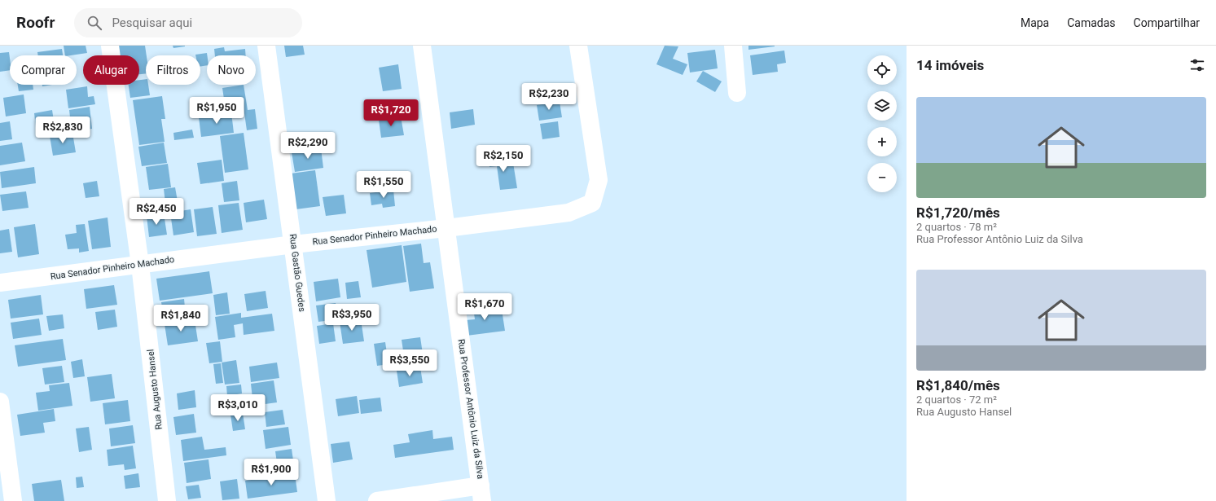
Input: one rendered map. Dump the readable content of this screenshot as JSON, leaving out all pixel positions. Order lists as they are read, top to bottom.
{
  "streets": {
    "street": [
      "Rua Senador Pinheiro Machado",
      "Rua Gastão Guedes",
      "Rua Augusto Hansel",
      "Rua Professor Antônio Luiz da Silva"
    ]
  },
  "crossings": [
    ["Rua Senador Pinheiro Machado", "Rua Gastão Guedes"],
    ["Rua Senador Pinheiro Machado", "Rua Augusto Hansel"],
    ["Rua Senador Pinheiro Machado", "Rua Professor Antônio Luiz da Silva"]
  ],
  "page": {
    "header": "Roofr",
    "search": "Pesquisar aqui",
    "nav": ["Mapa", "Camadas", "Compartilhar"],
    "heading": "14 imóveis",
    "map_buttons": ["+", "−"],
    "chip": [
      "Comprar",
      "Alugar",
      "Filtros",
      "Novo"
    ],
    "price": [
      "R$2,230",
      "R$1,950",
      "R$1,720",
      "R$2,830",
      "R$2,290",
      "R$2,150",
      "R$1,550",
      "R$2,450",
      "R$1,670",
      "R$3,950",
      "R$1,840",
      "R$3,550",
      "R$3,010",
      "R$1,900"
    ],
    "list": [
      {
        "name": "R$1,720/mês",
        "note": "2 quartos · 78 m² · Rua Professor Antônio Luiz da Silva"
      },
      {
        "name": "R$1,840/mês",
        "note": "2 quartos · 72 m² · Rua Augusto Hansel"
      }
    ]
  }
}
